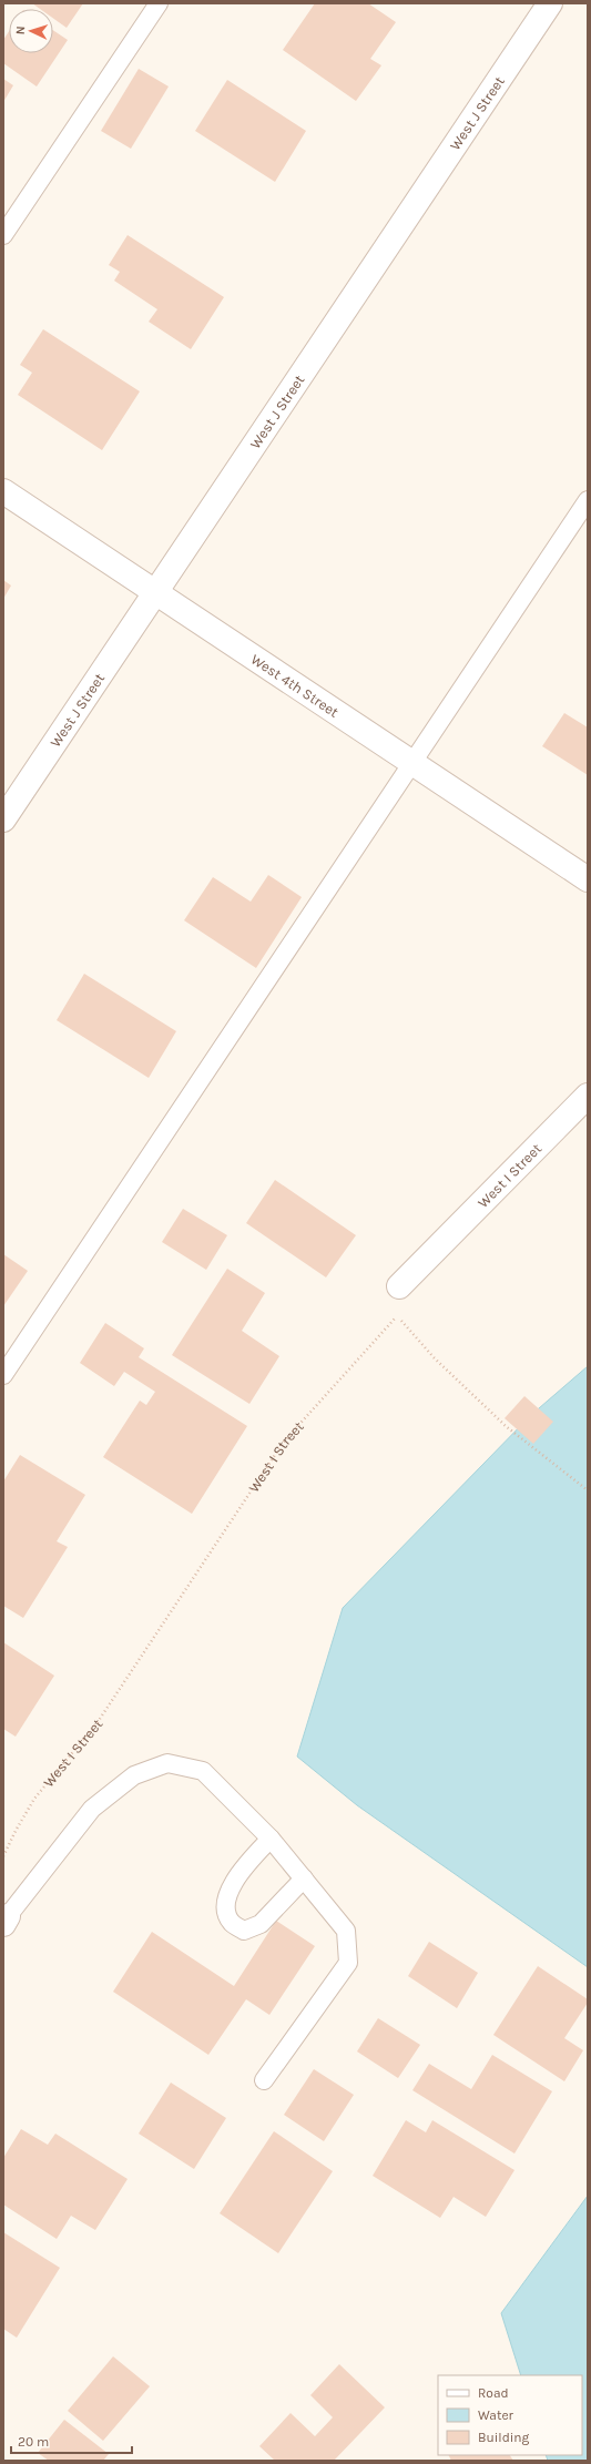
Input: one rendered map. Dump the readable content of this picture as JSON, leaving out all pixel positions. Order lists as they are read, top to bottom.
{
  "streets": {
    "street": ["West J Street", "West 4th Street", "West I Street"]
  },
  "crossings": [
    ["West J Street", "West 4th Street"]
  ],
  "legend": ["Road", "Water", "Building"],
  "scale_bar": "20 m",
  "north": "left"
}
